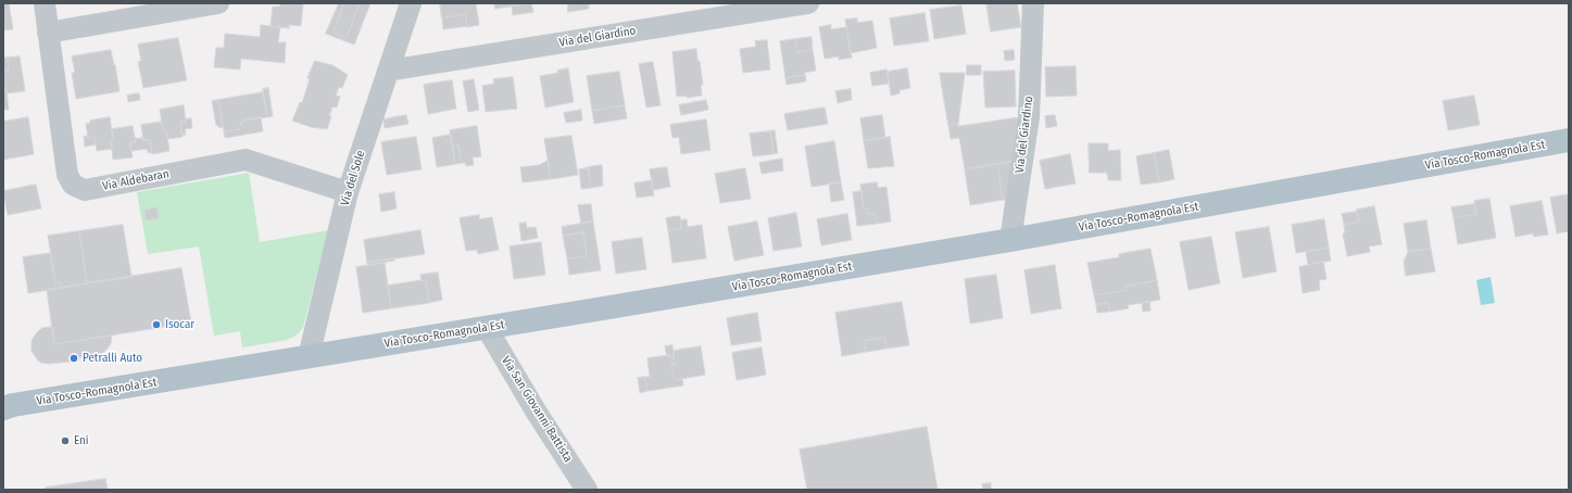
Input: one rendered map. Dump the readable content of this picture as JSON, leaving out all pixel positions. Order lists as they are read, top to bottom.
{
  "streets": {
    "main road": ["Via Tosco-Romagnola Est"],
    "street": [
      "Via del Giardino",
      "Via del Sole",
      "Via Aldebaran",
      "Via San Giovanni Battista"
    ]
  },
  "crossings": [
    ["Via del Giardino", "Via Tosco-Romagnola Est"],
    ["Via del Giardino", "Via del Sole"],
    ["Via Tosco-Romagnola Est", "Via del Sole"],
    ["Via Tosco-Romagnola Est", "Via San Giovanni Battista"],
    ["Via del Sole", "Via Aldebaran"]
  ],
  "places": ["Isocar", "Petralli Auto", "Eni"]
}
